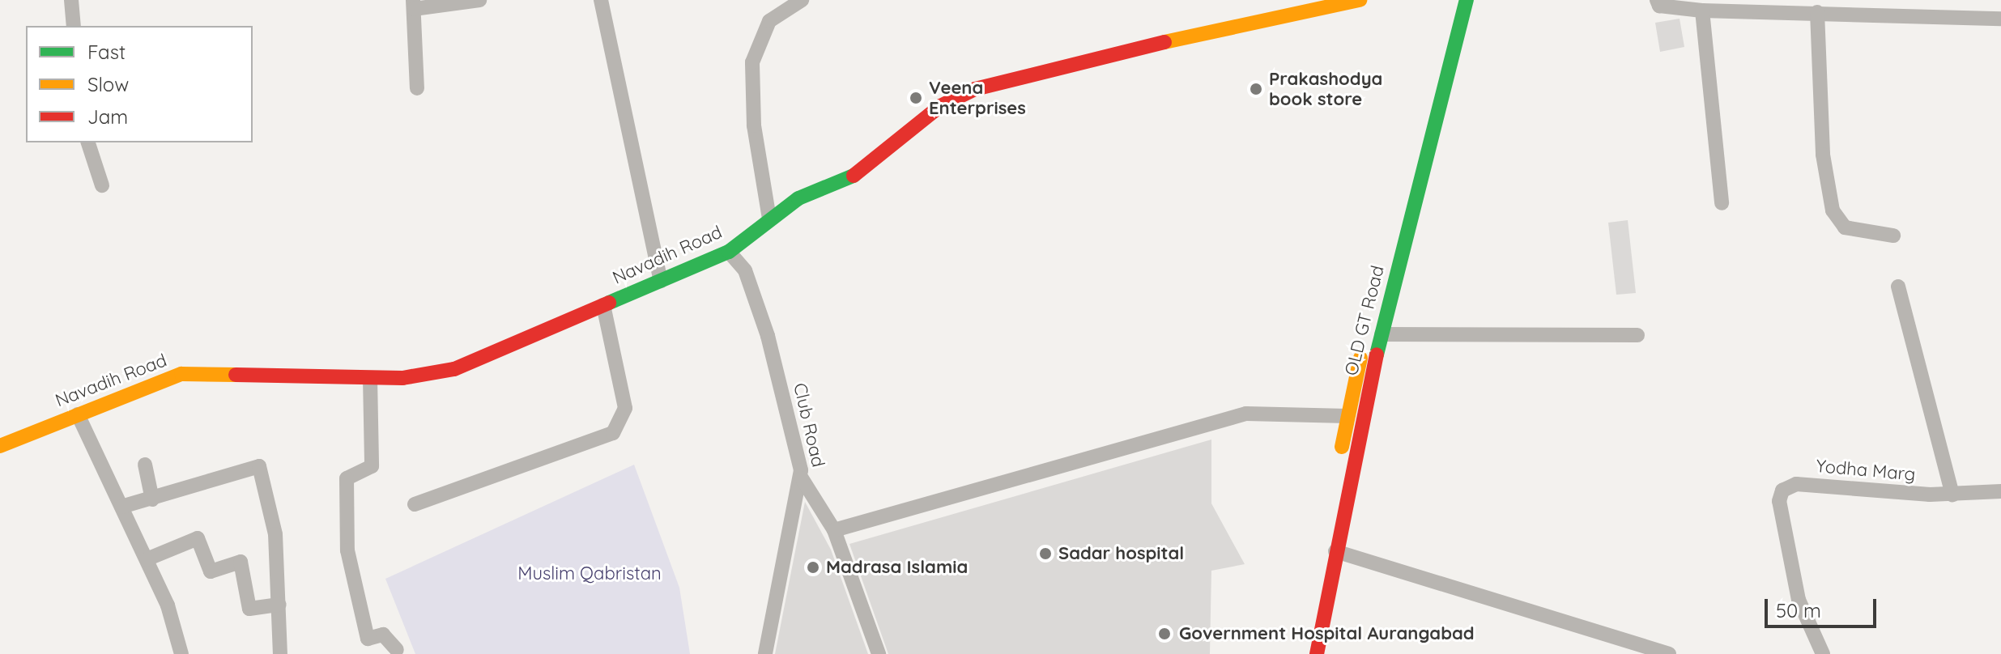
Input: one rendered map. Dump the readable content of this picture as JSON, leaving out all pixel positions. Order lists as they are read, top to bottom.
{
  "streets": {
    "main road": ["Navadih Road", "OLD GT Road"],
    "street": ["Club Road", "Yodha Marg"]
  },
  "crossings": [
    ["Navadih Road", "Club Road"]
  ],
  "parks": ["Muslim Qabristan"],
  "places": [
    "Prakashodya book store",
    "Veena Enterprises",
    "Sadar hospital",
    "Madrasa Islamia",
    "Government Hospital Aurangabad"
  ],
  "legend": ["Fast", "Slow", "Jam"],
  "scale_bar": "50 m"
}
